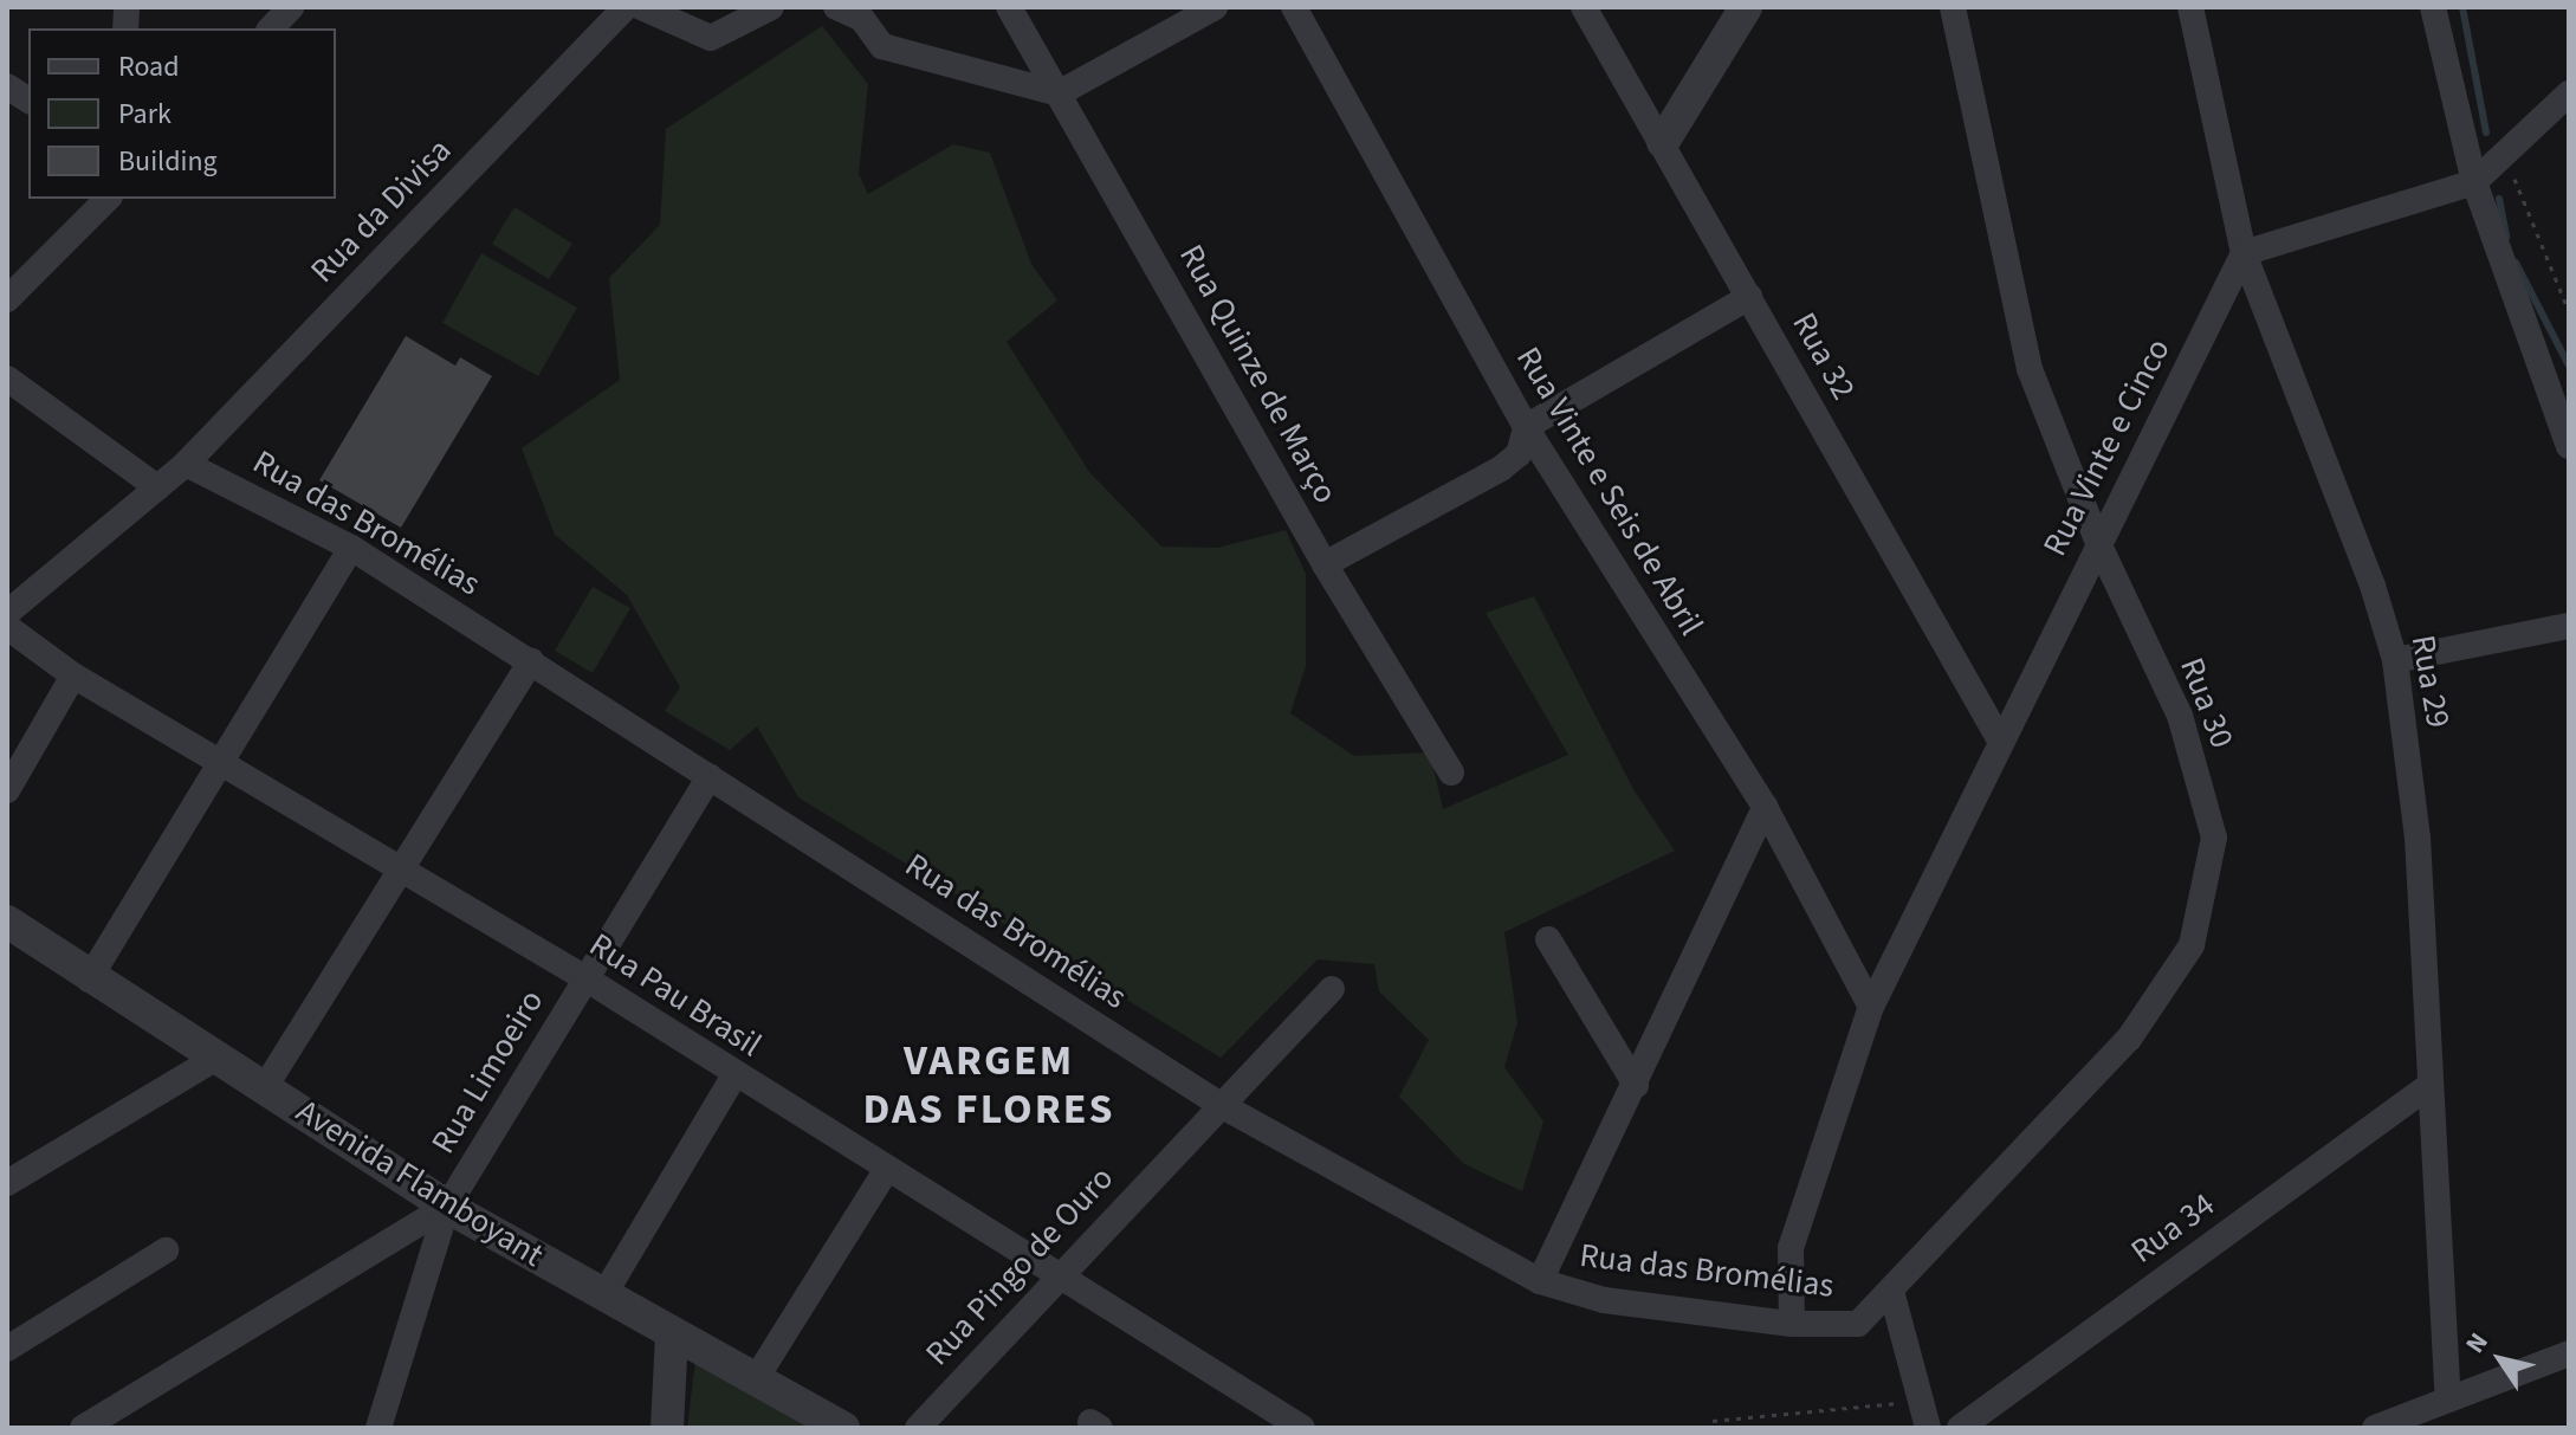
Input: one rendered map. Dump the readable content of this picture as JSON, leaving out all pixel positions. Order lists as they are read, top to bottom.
{
  "streets": {
    "street": [
      "Rua da Divisa",
      "Rua 32",
      "Rua Quinze de Março",
      "Rua Vinte e Cinco",
      "Rua Vinte e Seis de Abril",
      "Rua das Bromélias",
      "Rua 29",
      "Rua 30",
      "Rua Pau Brasil",
      "Rua Limoeiro",
      "Avenida Flamboyant",
      "Rua 34",
      "Rua Pingo de Ouro"
    ]
  },
  "crossings": [
    ["Rua da Divisa", "Rua das Bromélias"],
    ["Rua 32", "Rua Vinte e Cinco"],
    ["Rua Vinte e Cinco", "Rua Vinte e Seis de Abril"],
    ["Rua Vinte e Cinco", "Rua das Bromélias"],
    ["Rua Vinte e Cinco", "Rua 29"],
    ["Rua Vinte e Cinco", "Rua 30"],
    ["Rua das Bromélias", "Rua 30"],
    ["Rua das Bromélias", "Rua Limoeiro"],
    ["Rua das Bromélias", "Rua Pingo de Ouro"],
    ["Rua 29", "Rua 34"],
    ["Rua Pau Brasil", "Rua Limoeiro"],
    ["Rua Pau Brasil", "Rua Pingo de Ouro"],
    ["Rua Limoeiro", "Avenida Flamboyant"]
  ],
  "districts": ["VARGEM DAS FLORES"],
  "legend": ["Road", "Park", "Building"],
  "north": "top left"
}
